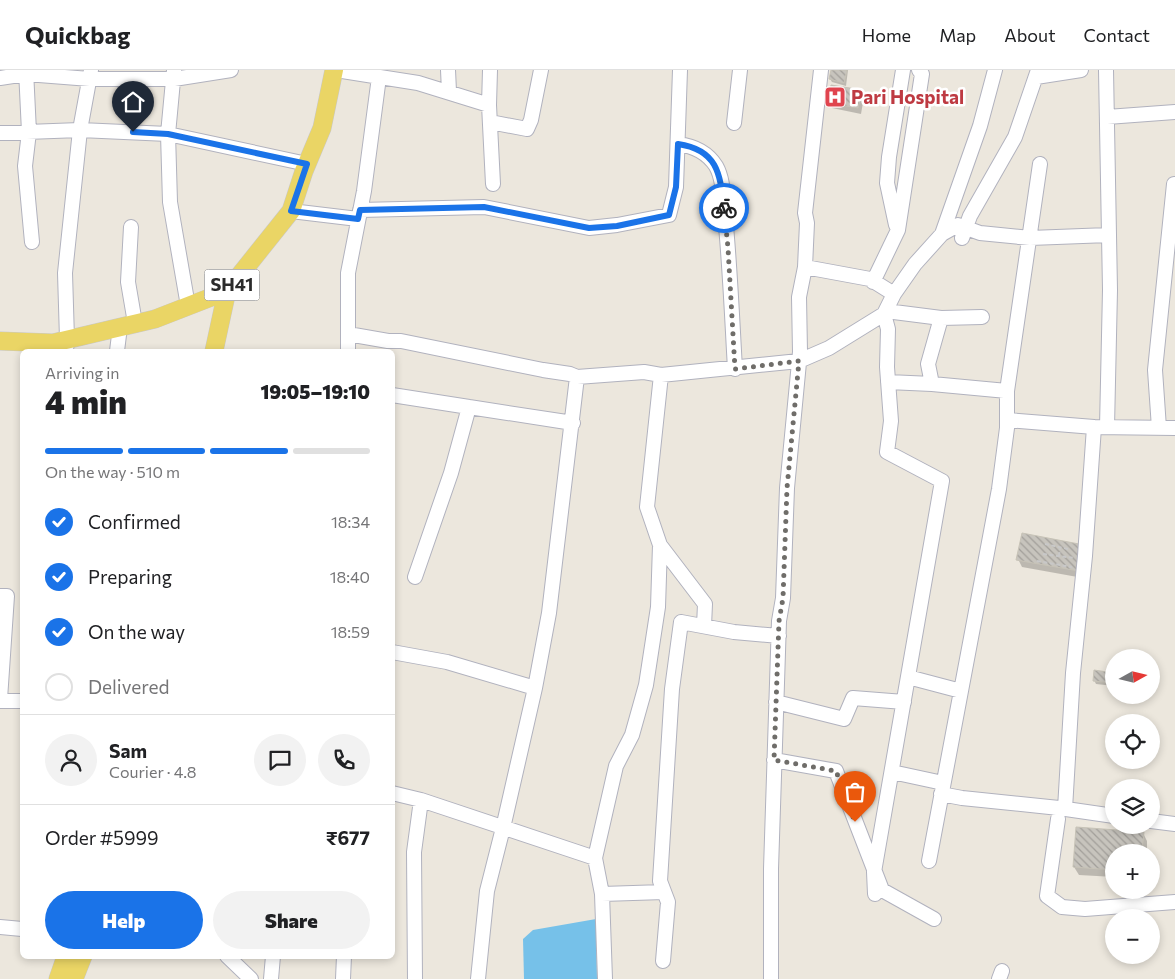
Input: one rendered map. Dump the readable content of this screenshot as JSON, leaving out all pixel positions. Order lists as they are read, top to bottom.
{
  "streets": {
    "main road": ["SH41"]
  },
  "places": {
    "hospital": ["Pari Hospital"]
  },
  "north": "right",
  "page": {
    "header": "Quickbag",
    "nav": [
      "Home",
      "Map",
      "About",
      "Contact"
    ],
    "heading": ["4 min", "Arriving in", "19:05–19:10"],
    "panel": [
      "Sam",
      "Courier · 4.8",
      "Order #5999",
      "₹677"
    ],
    "bar": "On the way · 510 m",
    "list": [
      ["Confirmed", "18:34"],
      ["Preparing", "18:40"],
      ["On the way", "18:59"],
      "Delivered"
    ],
    "map_buttons": ["+", "−"],
    "buttons": ["Help", "Share"]
  }
}
